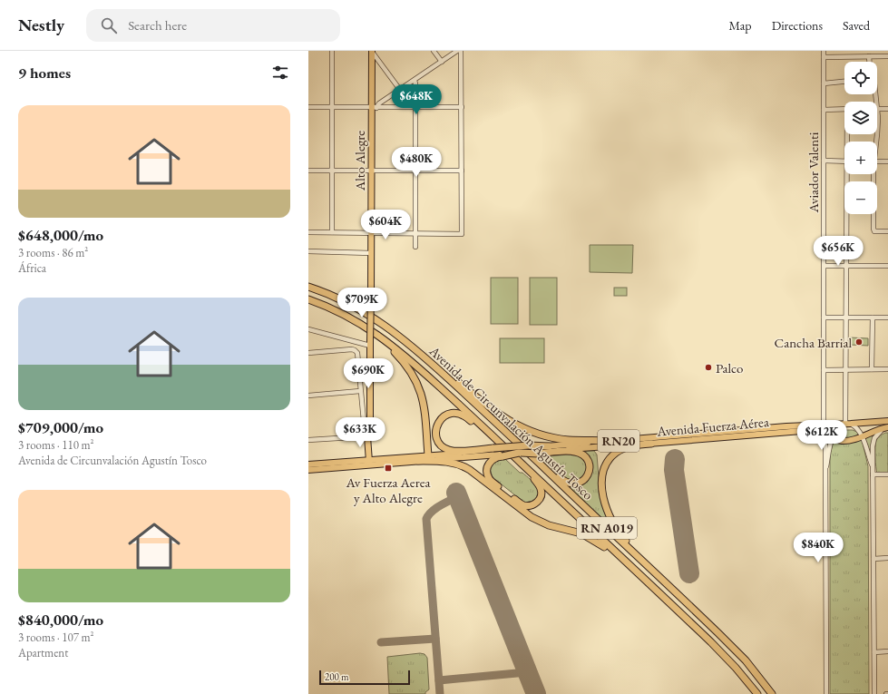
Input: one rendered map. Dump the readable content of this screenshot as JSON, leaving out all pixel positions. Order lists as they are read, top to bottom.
{
  "streets": {
    "highway": ["Avenida de Circunvalación Agustín Tosco", "RN A019"],
    "main road": ["Alto Alegre", "Avenida Fuerza Aérea", "RN20"],
    "street": ["Aviador Valenti"]
  },
  "crossings": [
    ["Aviador Valenti", "Avenida Fuerza Aérea"]
  ],
  "places": {
    "other": ["Cancha Barrial", "Palco"],
    "transit": ["Av Fuerza Aerea y Alto Alegre"]
  },
  "scale_bar": "200 m",
  "page": {
    "header": "Nestly",
    "search": "Search here",
    "nav": ["Map", "Directions", "Saved"],
    "heading": "9 homes",
    "map_buttons": ["+", "−"],
    "price": [
      "$648K",
      "$480K",
      "$604K",
      "$656K",
      "$709K",
      "$690K",
      "$633K",
      "$612K",
      "$840K"
    ],
    "list": [
      {
        "name": "$648,000/mo",
        "note": "3 rooms · 86 m² · África"
      },
      {
        "name": "$709,000/mo",
        "note": "3 rooms · 110 m² · Avenida de Circunvalación Agustín Tosco"
      },
      {
        "name": "$840,000/mo",
        "note": "3 rooms · 107 m² · Apartment"
      }
    ],
    "scale": "200 m"
  }
}
